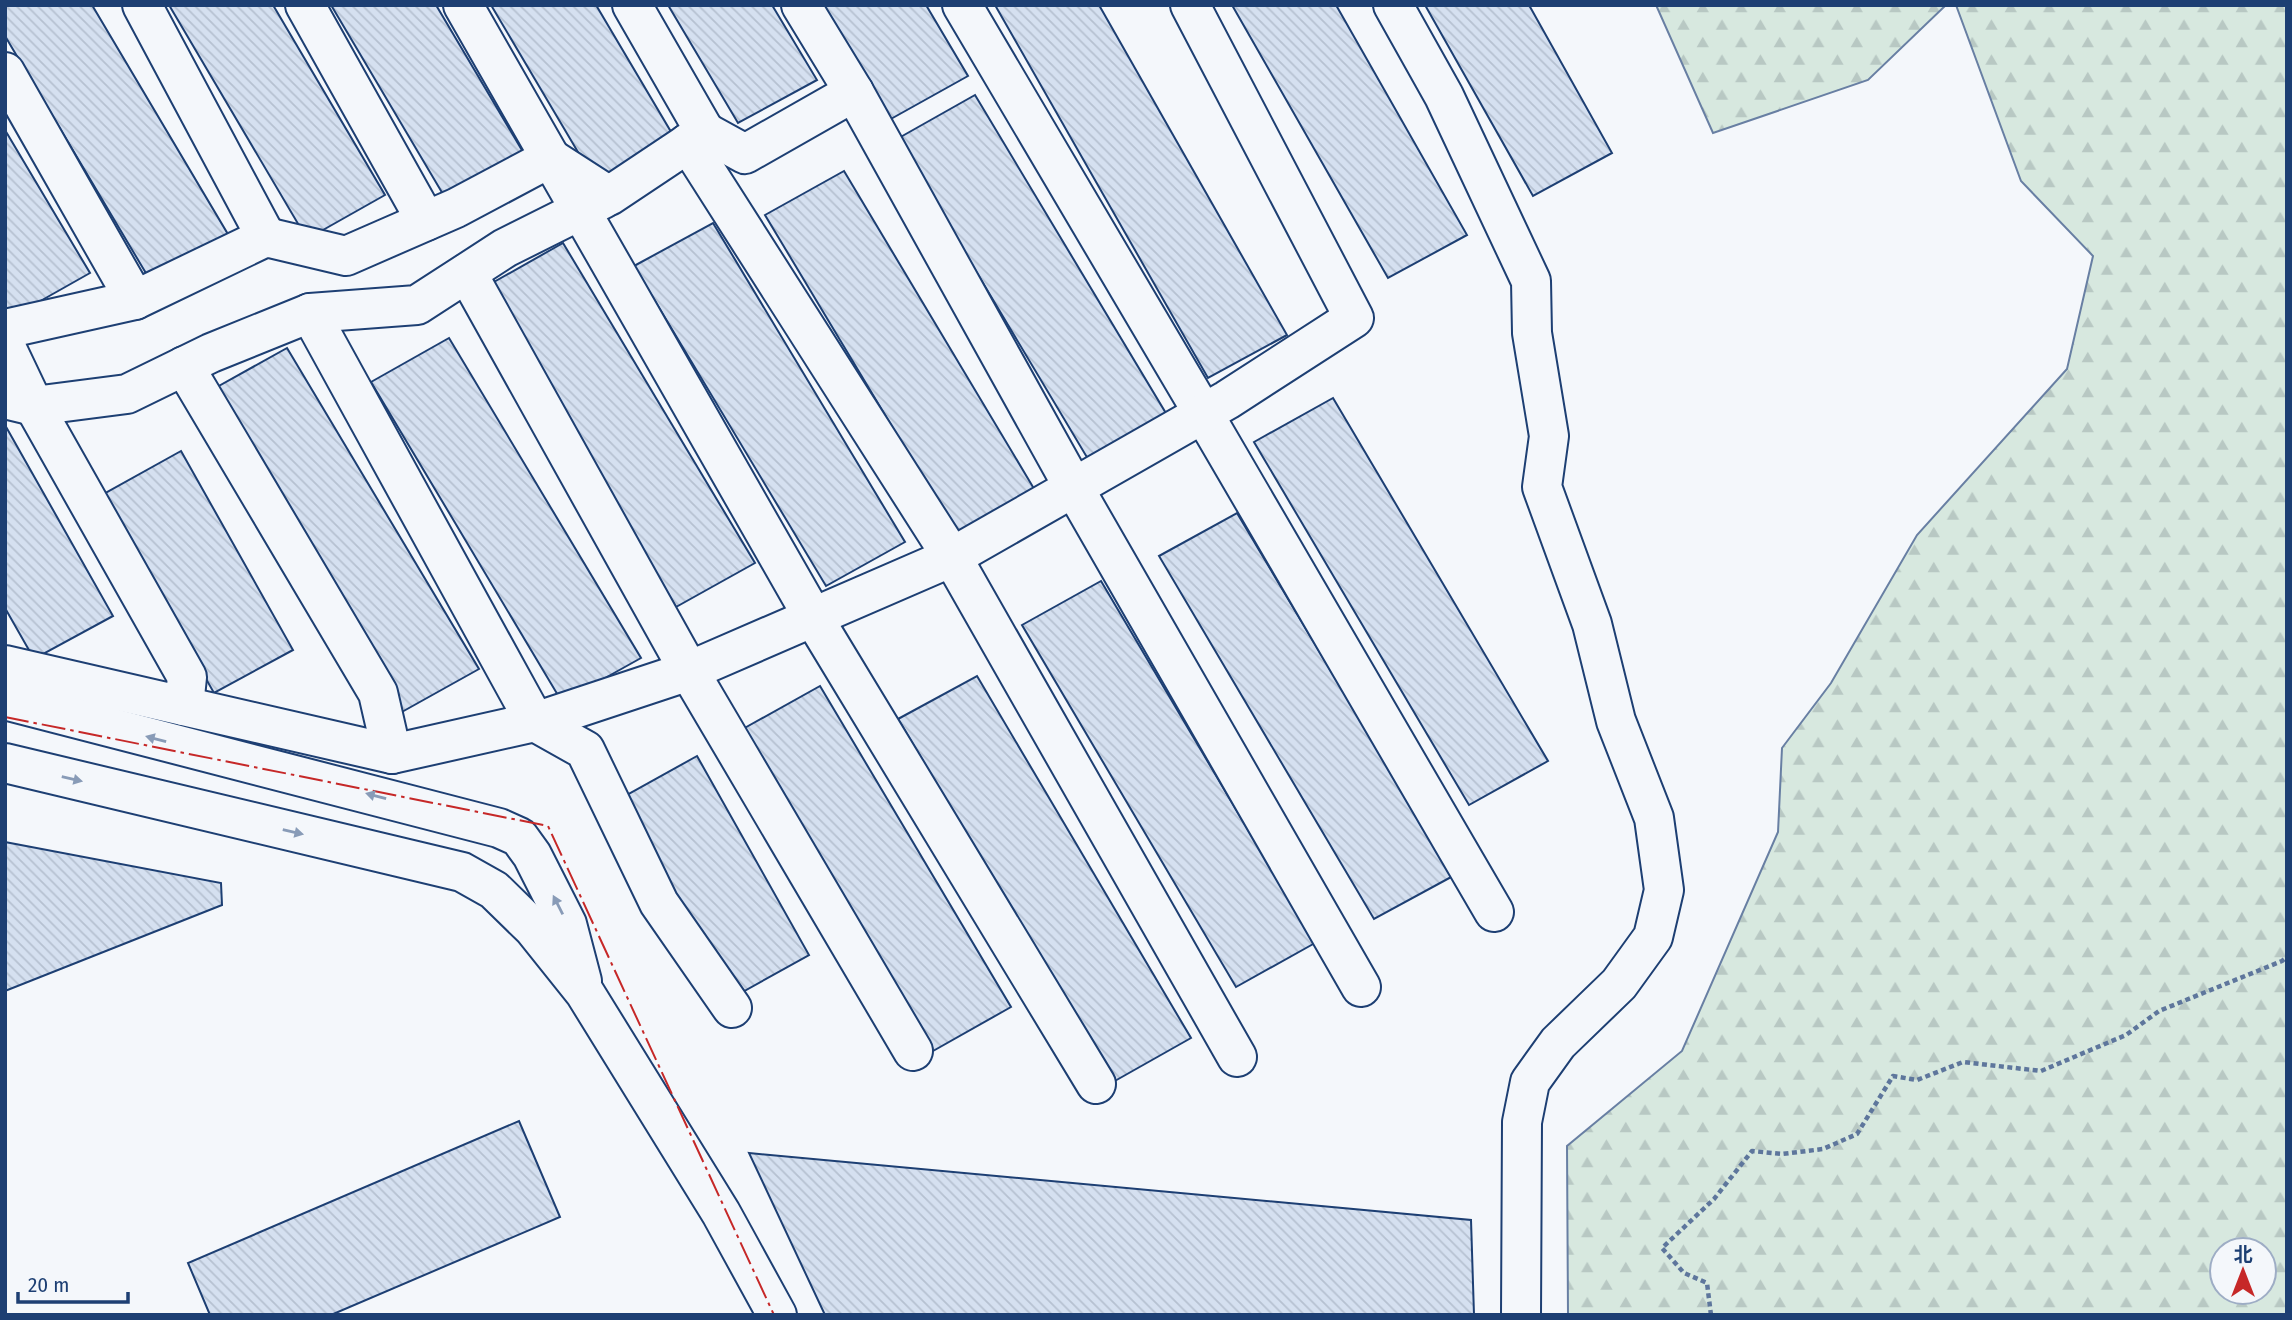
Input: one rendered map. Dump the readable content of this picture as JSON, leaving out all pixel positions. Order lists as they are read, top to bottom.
{
  "scale_bar": "20 m",
  "north": "top"
}
